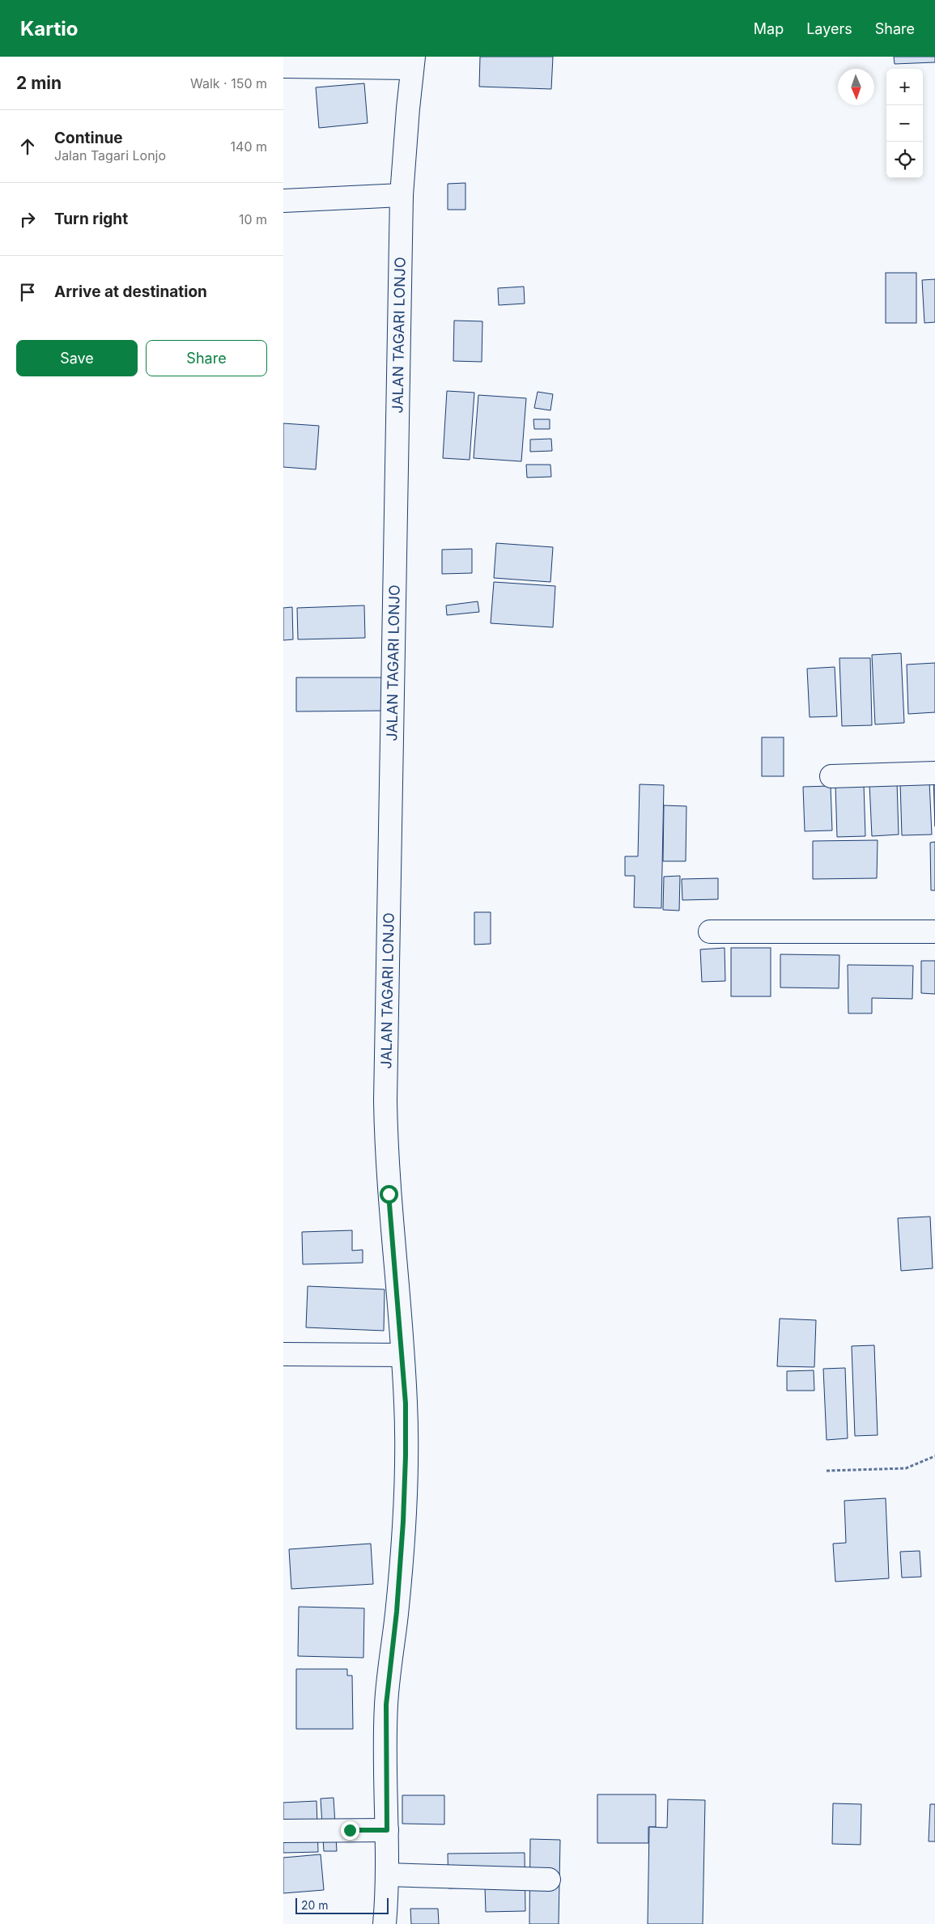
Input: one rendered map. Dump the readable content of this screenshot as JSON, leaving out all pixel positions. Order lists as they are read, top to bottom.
{
  "streets": {
    "street": ["JALAN TAGARI LONJO"]
  },
  "scale_bar": "20 m",
  "north": "bottom",
  "page": {
    "header": "Kartio",
    "nav": ["Map", "Layers", "Share"],
    "heading": ["2 min", "Walk · 150 m"],
    "map_buttons": ["+", "−"],
    "list": [
      ["Continue", "Jalan Tagari Lonjo", "140 m"],
      ["Turn right", "10 m"],
      "Arrive at destination"
    ],
    "buttons": ["Save", "Share"],
    "scale": "20 m"
  }
}
